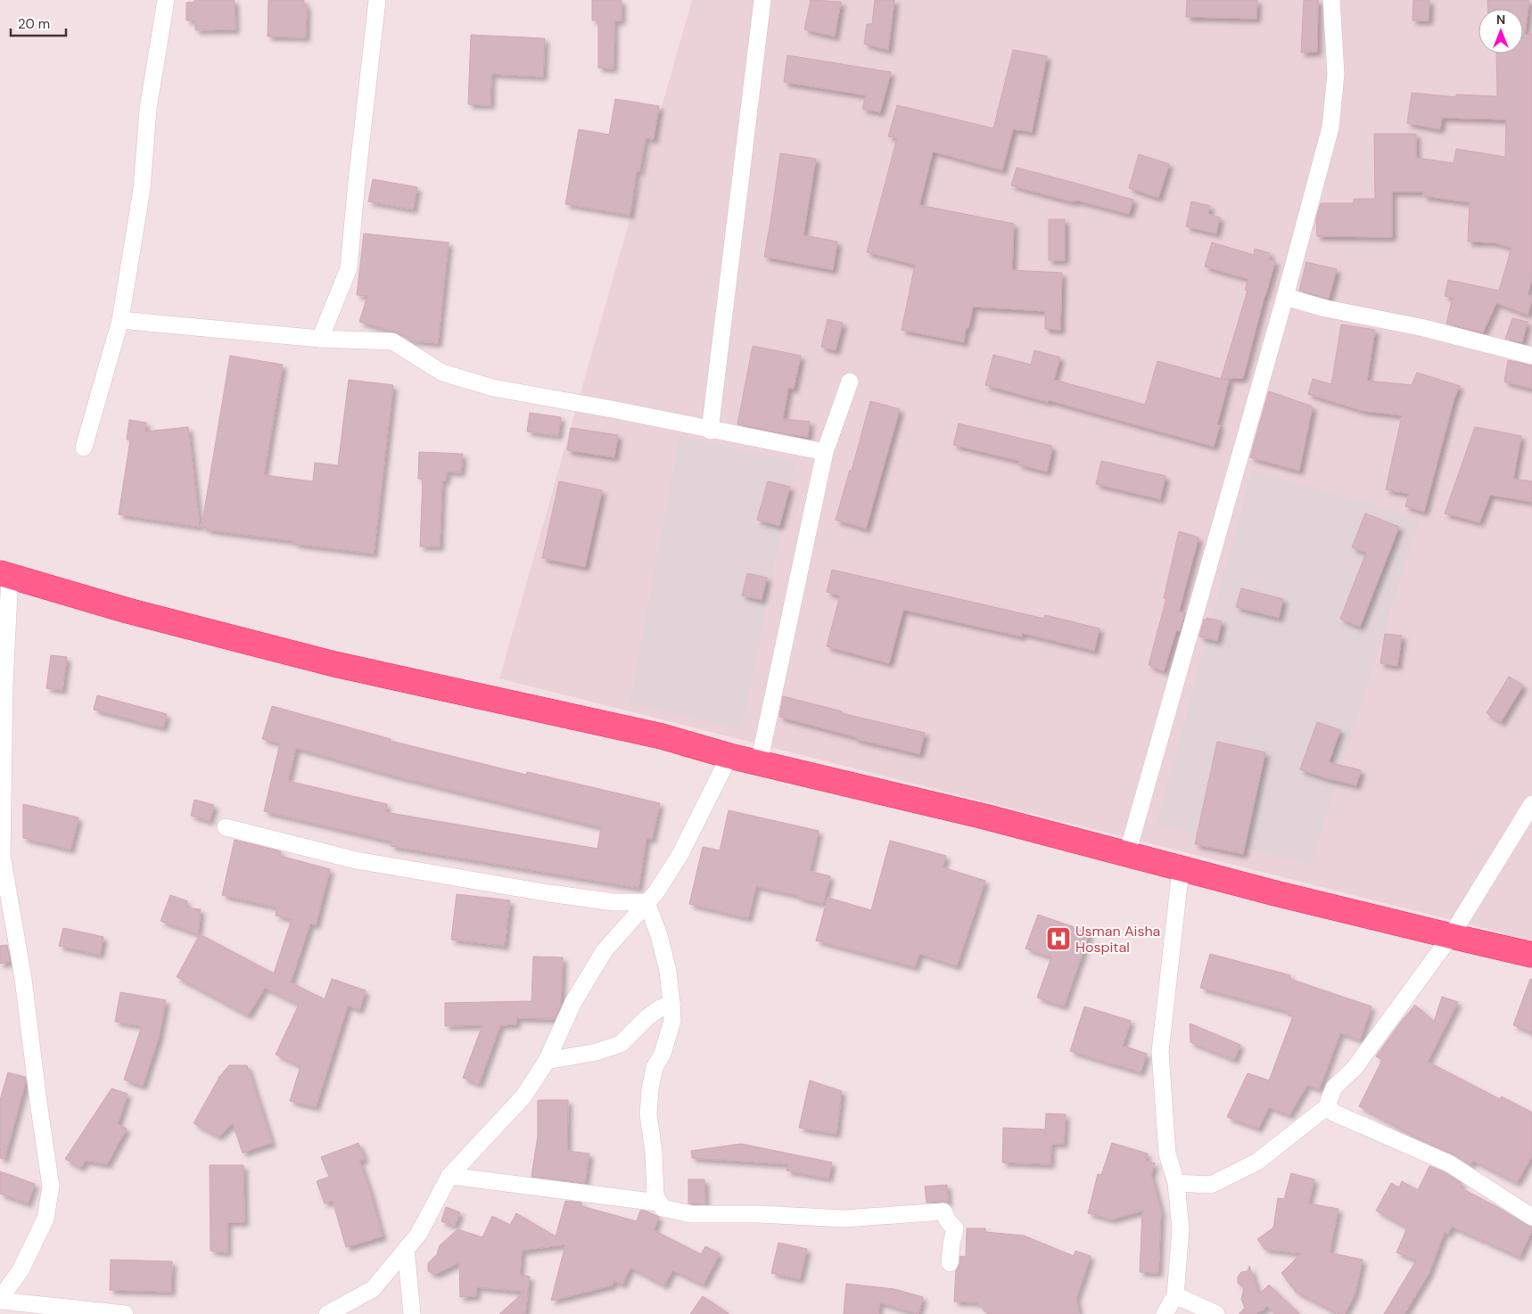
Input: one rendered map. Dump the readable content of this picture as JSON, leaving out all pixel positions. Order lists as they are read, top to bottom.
{
  "places": {
    "hospital": ["Usman Aisha Hospital"]
  },
  "scale_bar": "20 m",
  "north": "top"
}
